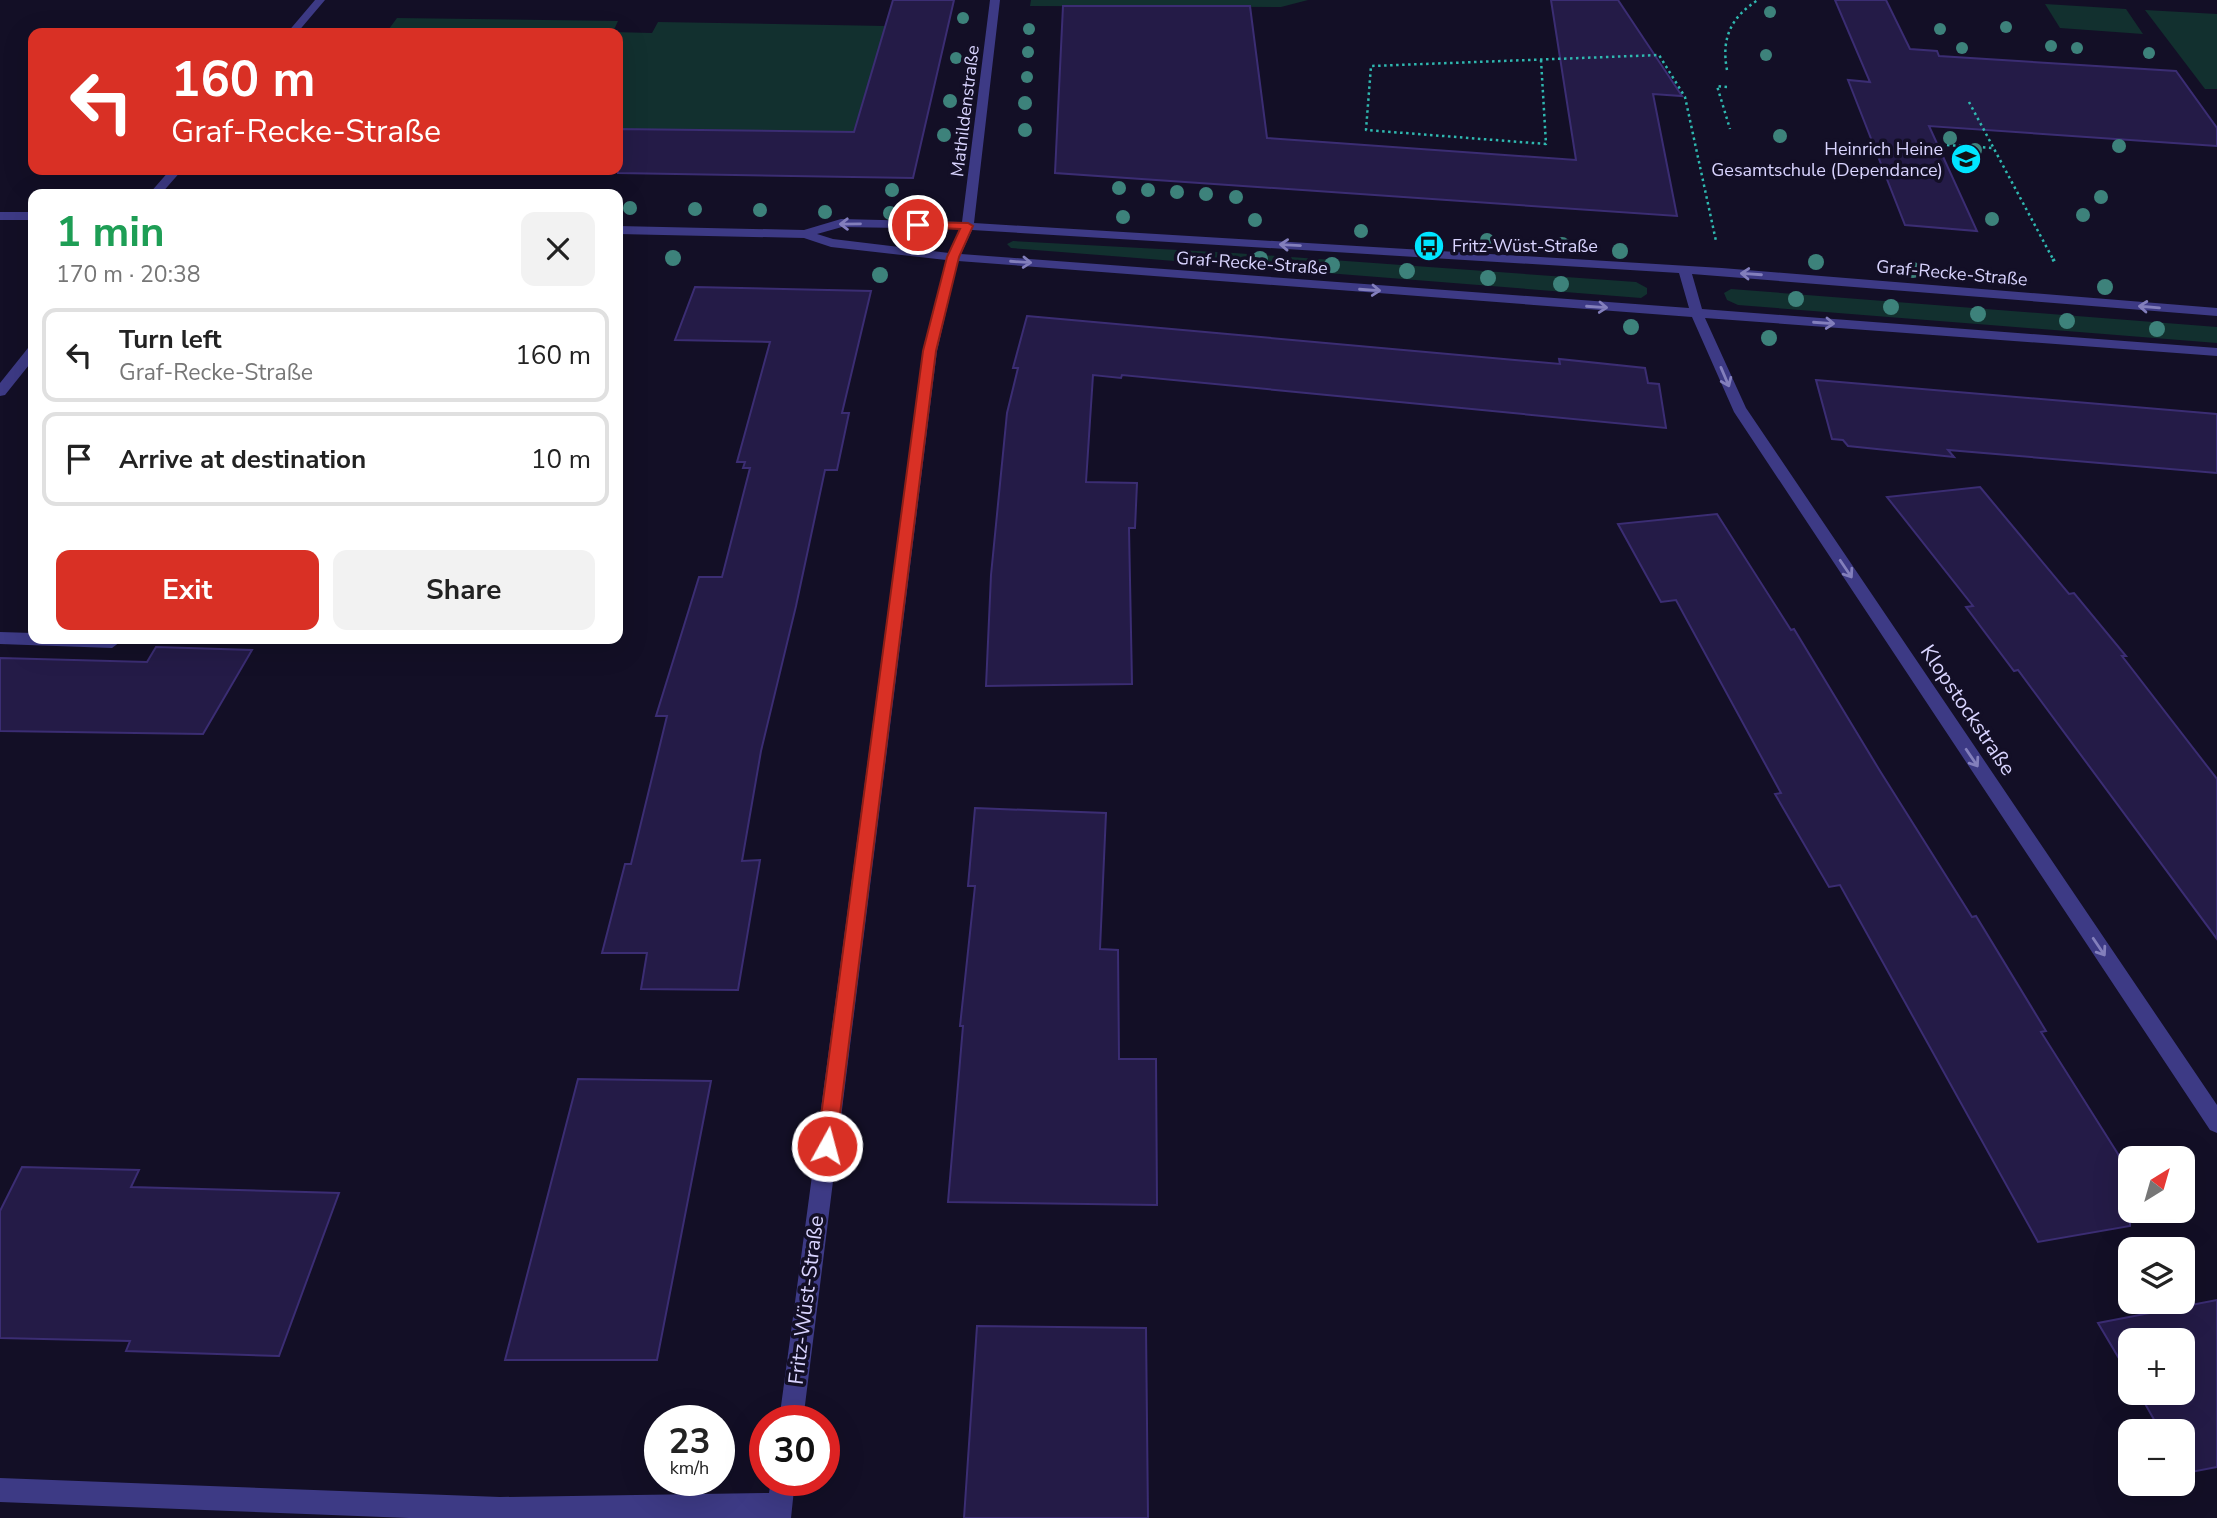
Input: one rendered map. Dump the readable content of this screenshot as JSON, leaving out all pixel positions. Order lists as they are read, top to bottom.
{
  "streets": {
    "street": [
      "Mathildenstraße",
      "Graf-Recke-Straße",
      "Klopstockstraße",
      "Fritz-Wüst-Straße"
    ]
  },
  "crossings": [
    ["Mathildenstraße", "Graf-Recke-Straße"],
    ["Mathildenstraße", "Fritz-Wüst-Straße"],
    ["Graf-Recke-Straße", "Klopstockstraße"],
    ["Graf-Recke-Straße", "Fritz-Wüst-Straße"]
  ],
  "one_way": ["Klopstockstraße"],
  "places": {
    "school or university": ["Heinrich Heine Gesamtschule (Dependance)"],
    "bus stop": ["Fritz-Wüst-Straße"]
  },
  "north": "top right",
  "page": {
    "turn": ["160 m", "Graf-Recke-Straße"],
    "heading": ["1 min", "170 m · 20:38"],
    "list": [
      {
        "name": "Turn left",
        "note": "Graf-Recke-Straße",
        "value": "160 m"
      },
      {
        "name": "Arrive at destination",
        "value": "10 m"
      }
    ],
    "buttons": ["Exit", "Share"],
    "map_buttons": ["+", "−"],
    "speed": "23 km/h",
    "limit": "30"
  }
}
